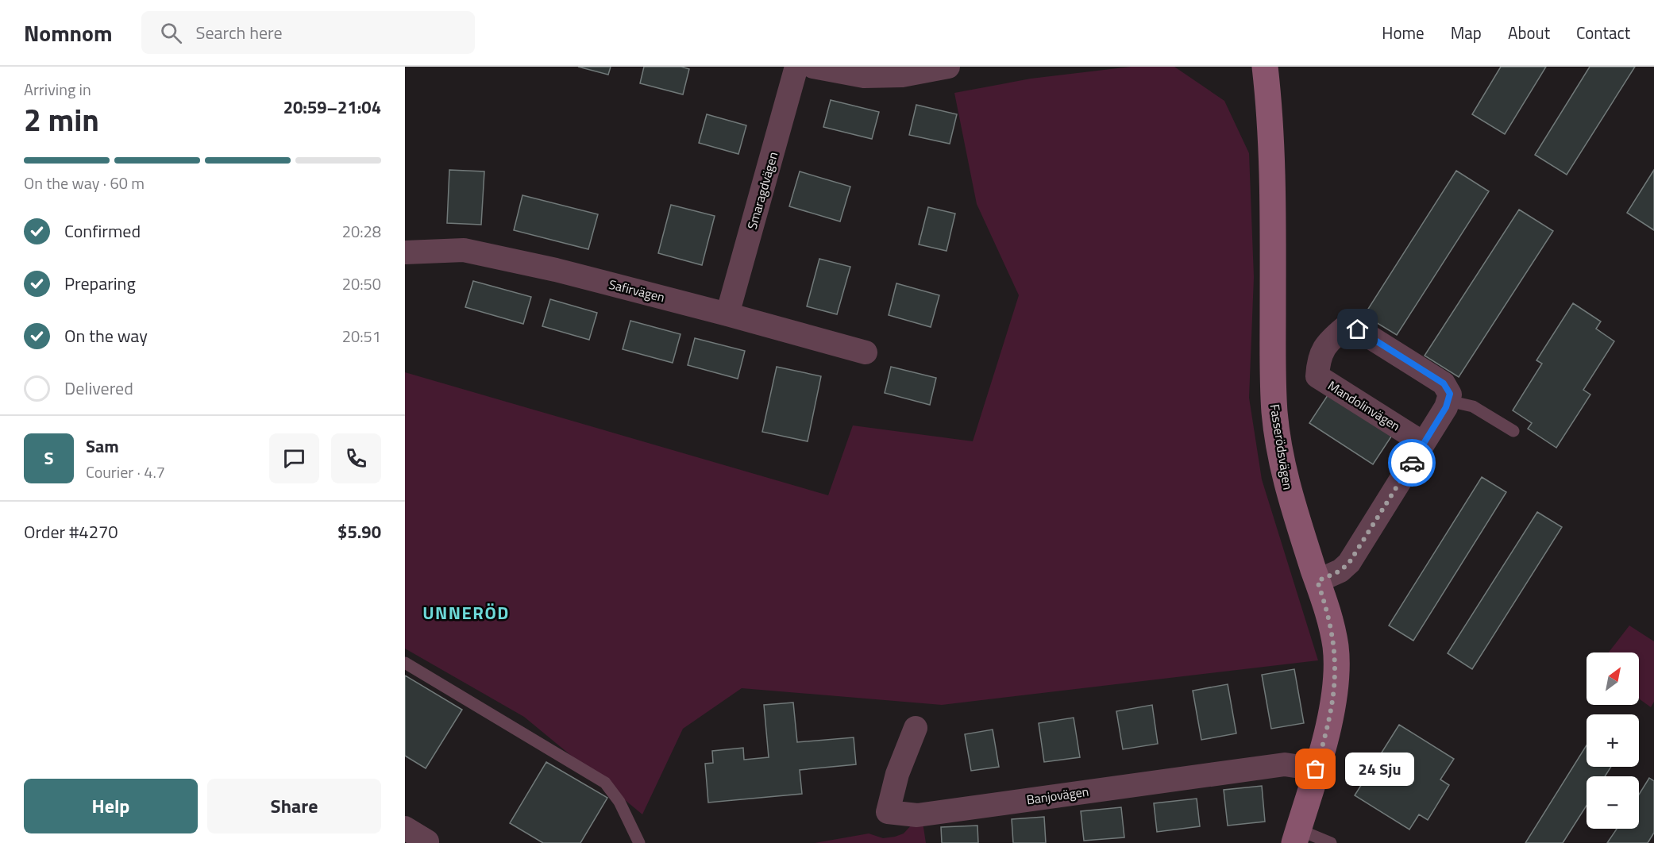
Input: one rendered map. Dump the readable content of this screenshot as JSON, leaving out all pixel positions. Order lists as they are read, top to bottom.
{
  "streets": {
    "street": [
      "Smaragdvägen",
      "Safirvägen",
      "Mandolinvägen",
      "Fasserödsvägen",
      "Banjovägen"
    ]
  },
  "crossings": [
    ["Smaragdvägen", "Safirvägen"],
    ["Fasserödsvägen", "Banjovägen"]
  ],
  "districts": ["UNNERÖD"],
  "places": ["24 Sju"],
  "north": "top right",
  "page": {
    "header": "Nomnom",
    "search": "Search here",
    "nav": [
      "Home",
      "Map",
      "About",
      "Contact"
    ],
    "heading": ["2 min", "Arriving in", "20:59–21:04"],
    "panel": [
      "Sam",
      "Courier · 4.7",
      "Order #4270",
      "$5.90"
    ],
    "bar": "On the way · 60 m",
    "list": [
      ["Confirmed", "20:28"],
      ["Preparing", "20:50"],
      ["On the way", "20:51"],
      "Delivered"
    ],
    "round": "S",
    "map_buttons": ["+", "−"],
    "bubble": "24 Sju",
    "buttons": ["Help", "Share"]
  }
}
